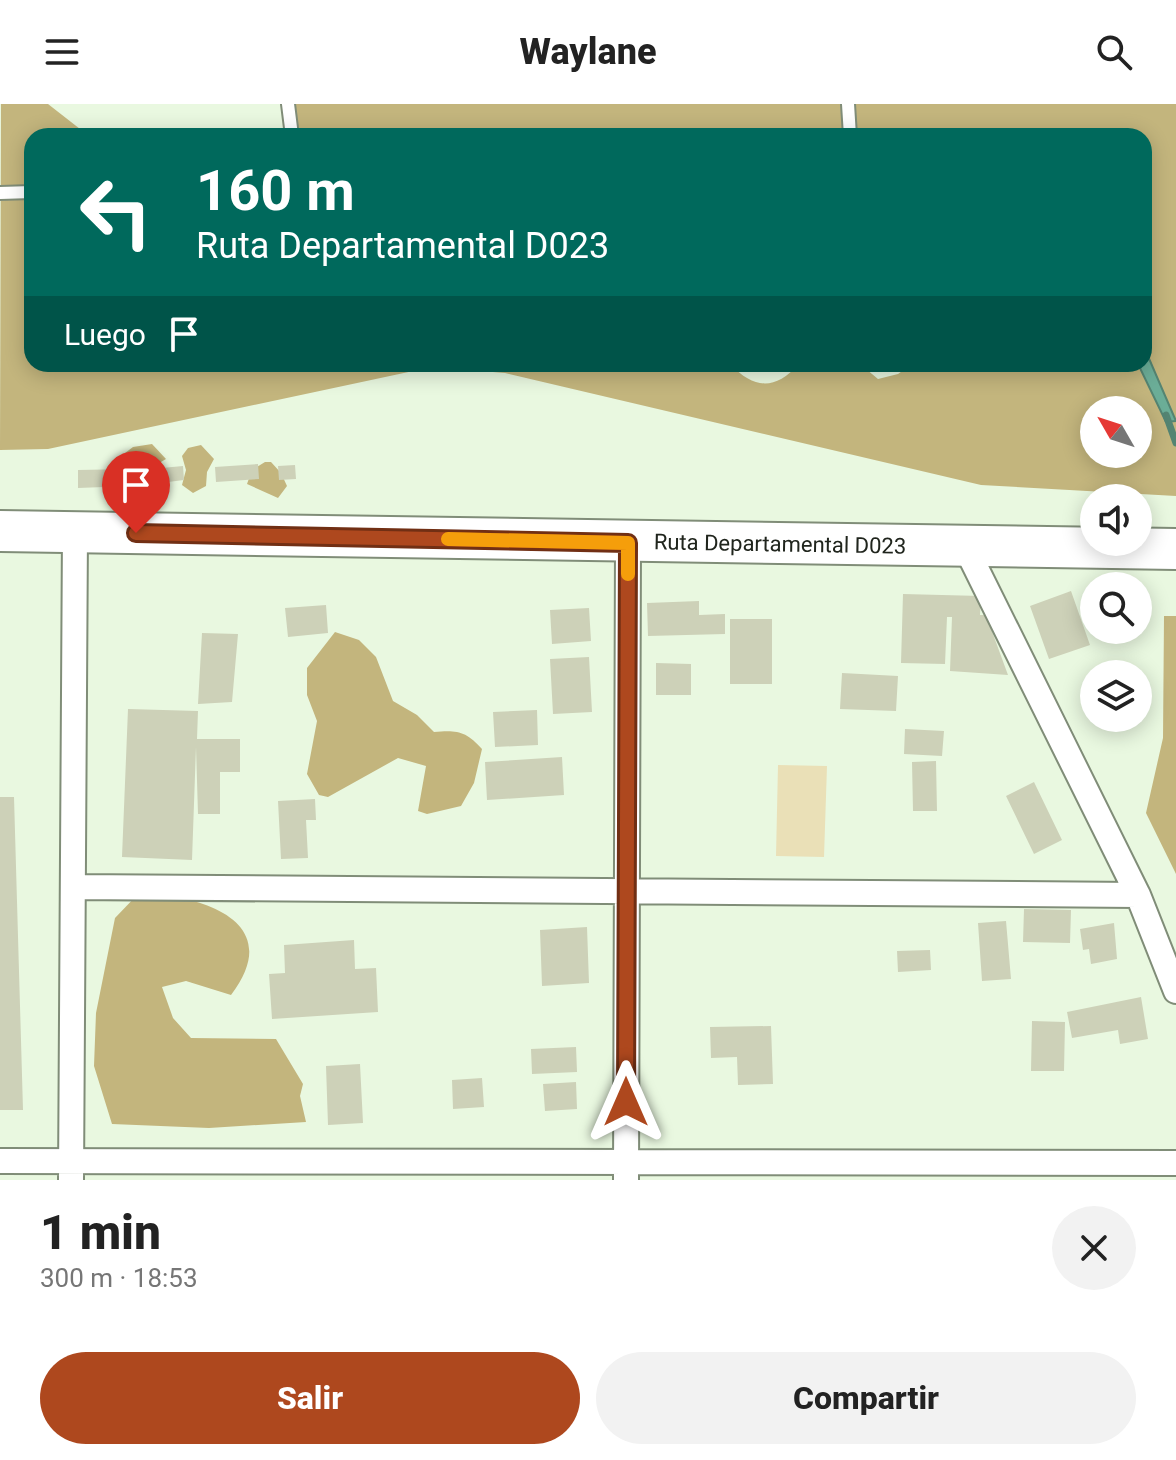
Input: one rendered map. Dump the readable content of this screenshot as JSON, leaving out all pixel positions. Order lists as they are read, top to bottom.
{
  "streets": {
    "main road": ["Ruta Departamental D023"]
  },
  "north": "top left",
  "page": {
    "header": "Waylane",
    "turn": ["160 m", "Ruta Departamental D023"],
    "then": "Luego",
    "heading": ["1 min", "300 m · 18:53"],
    "buttons": ["Salir", "Compartir"]
  }
}
